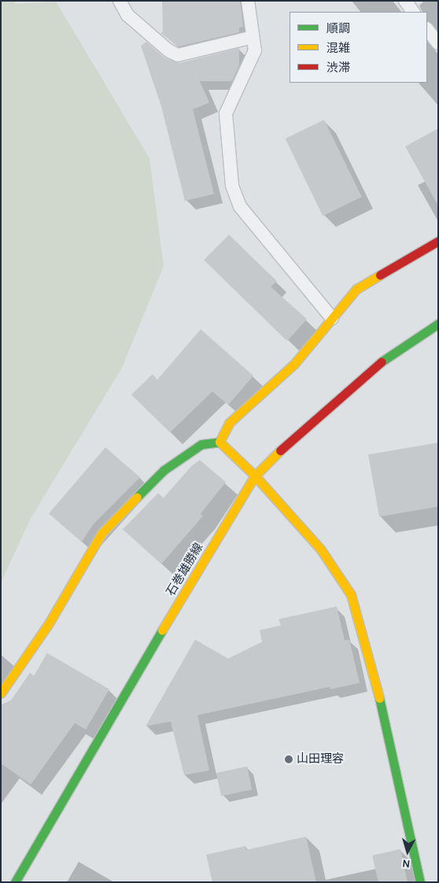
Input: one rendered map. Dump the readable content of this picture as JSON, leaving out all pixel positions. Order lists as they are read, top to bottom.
{
  "streets": {
    "street": ["石巻雄勝線"]
  },
  "places": ["山田理容"],
  "legend": ["順調", "混雑", "渋滞"],
  "north": "bottom"
}
